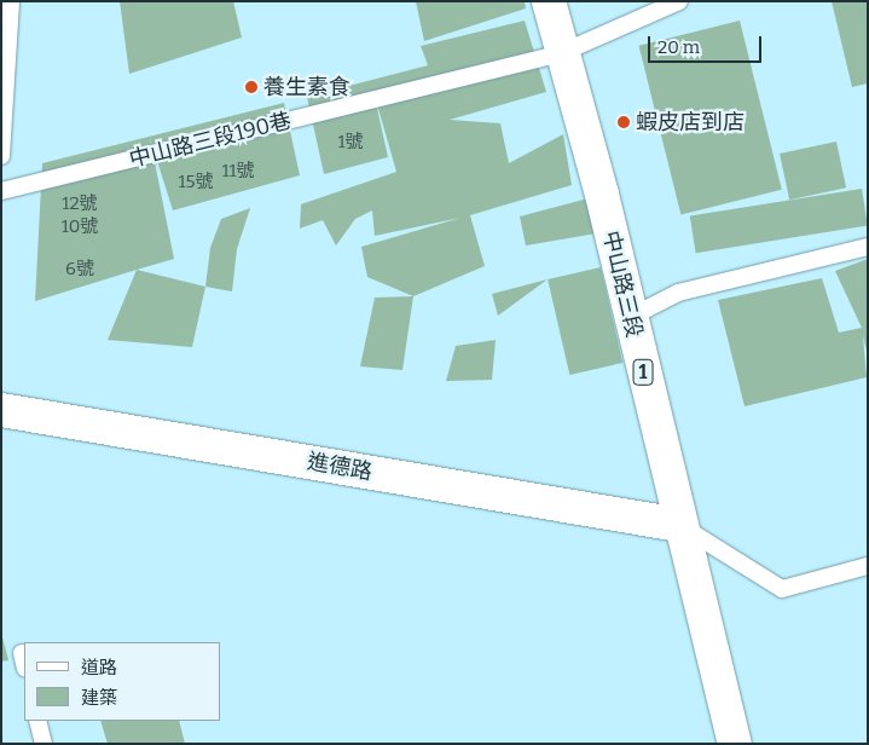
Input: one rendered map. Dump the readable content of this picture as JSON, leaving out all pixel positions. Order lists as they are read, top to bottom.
{
  "streets": {
    "main road": ["中山路三段", "1", "進德路"],
    "lane": ["中山路三段190巷"]
  },
  "crossings": [
    ["中山路三段190巷", "中山路三段"],
    ["中山路三段", "進德路"]
  ],
  "places": ["養生素食", "蝦皮店到店"],
  "house_numbers": [
    "1號",
    "11號",
    "15號",
    "12號",
    "10號",
    "6號"
  ],
  "legend": ["道路", "建築"],
  "scale_bar": "20 m"
}
